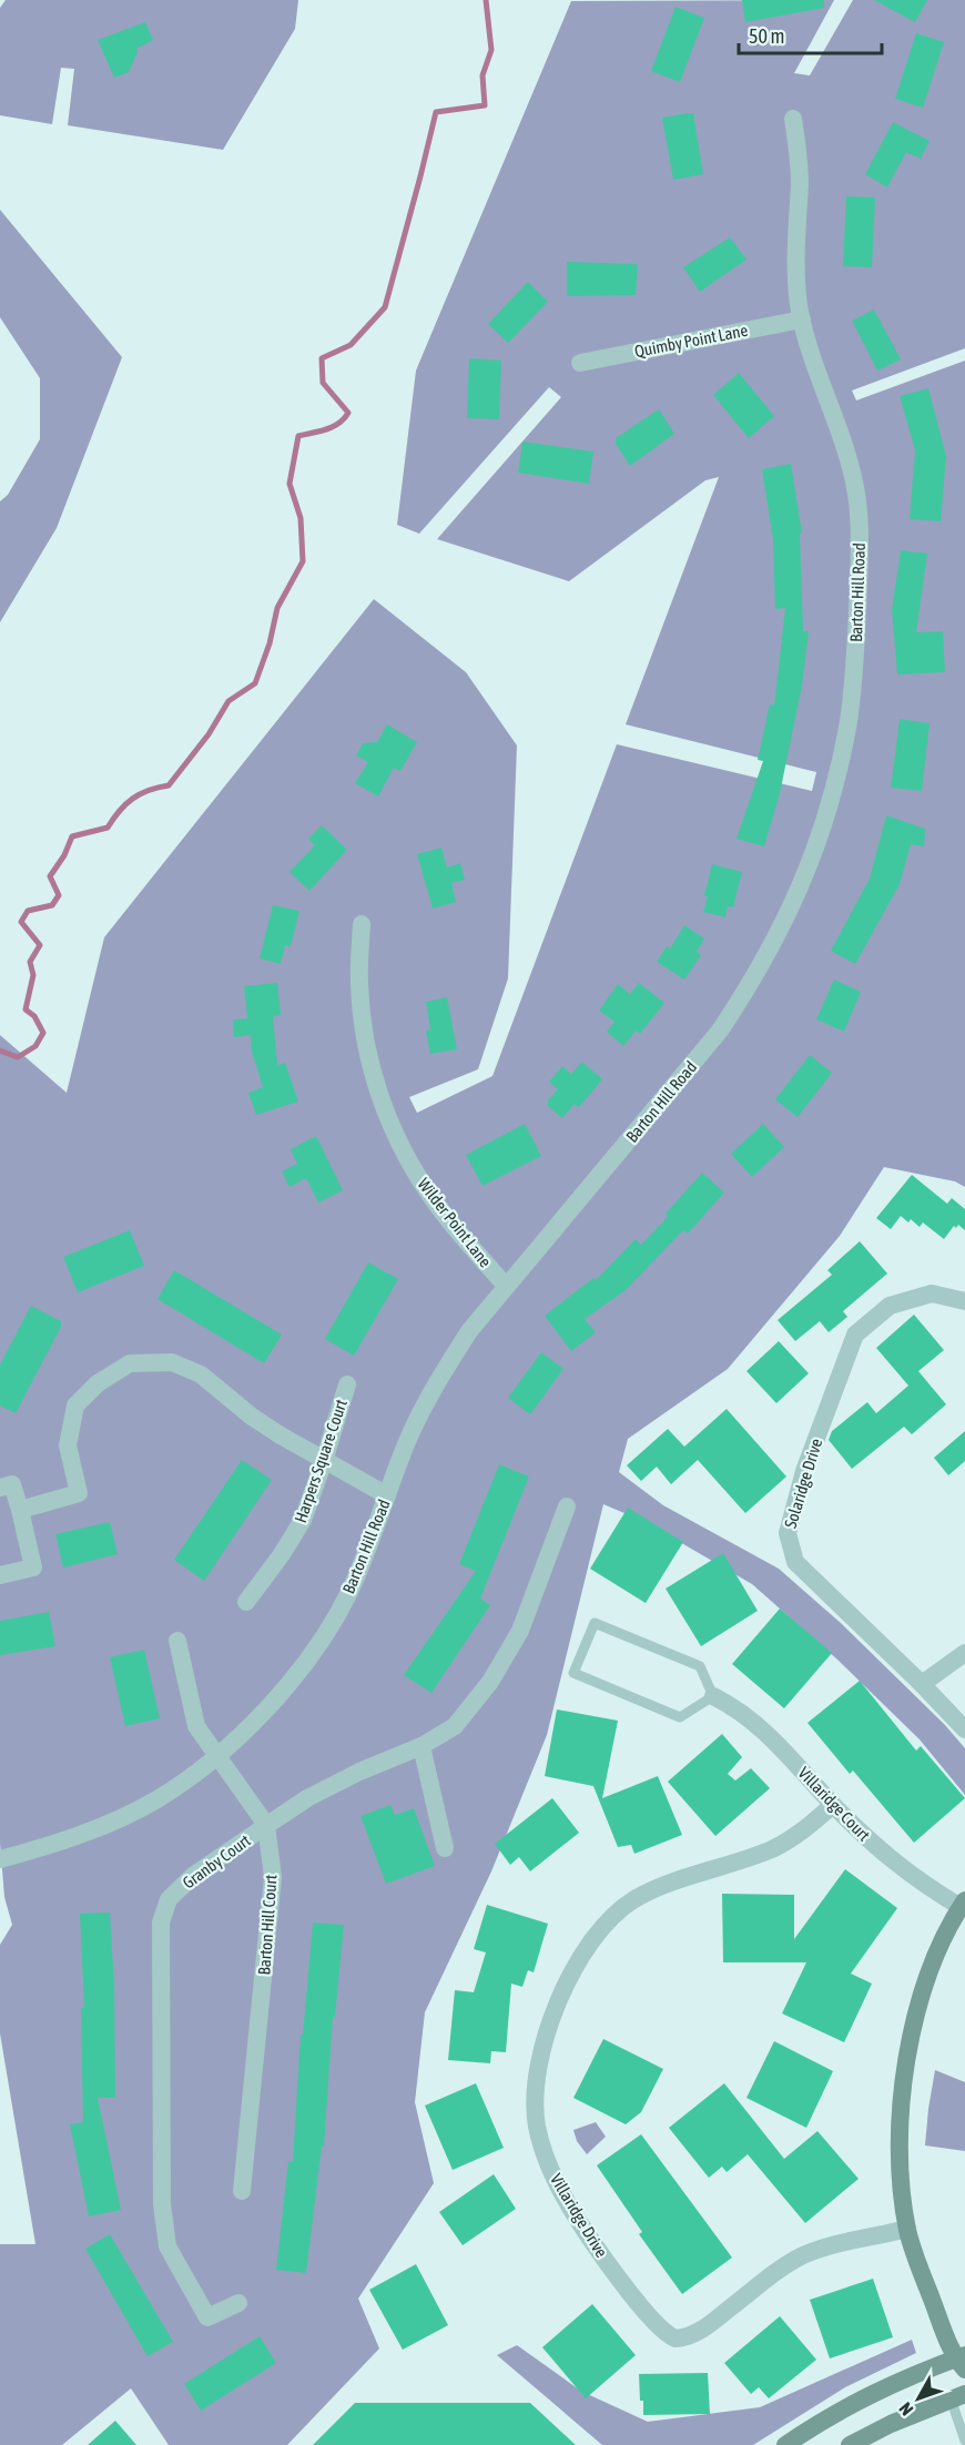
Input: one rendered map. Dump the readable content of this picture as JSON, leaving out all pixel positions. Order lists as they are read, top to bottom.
{
  "streets": {
    "street": [
      "Quimby Point Lane",
      "Barton Hill Road",
      "Wilder Point Lane",
      "Harpers Square Court",
      "Solaridge Drive",
      "Villaridge Court",
      "Granby Court",
      "Barton Hill Court",
      "Villaridge Drive"
    ]
  },
  "crossings": [
    ["Quimby Point Lane", "Barton Hill Road"],
    ["Barton Hill Road", "Wilder Point Lane"],
    ["Barton Hill Road", "Barton Hill Court"],
    ["Villaridge Court", "Villaridge Drive"],
    ["Granby Court", "Barton Hill Court"]
  ],
  "scale_bar": "50 m",
  "north": "bottom left"
}
